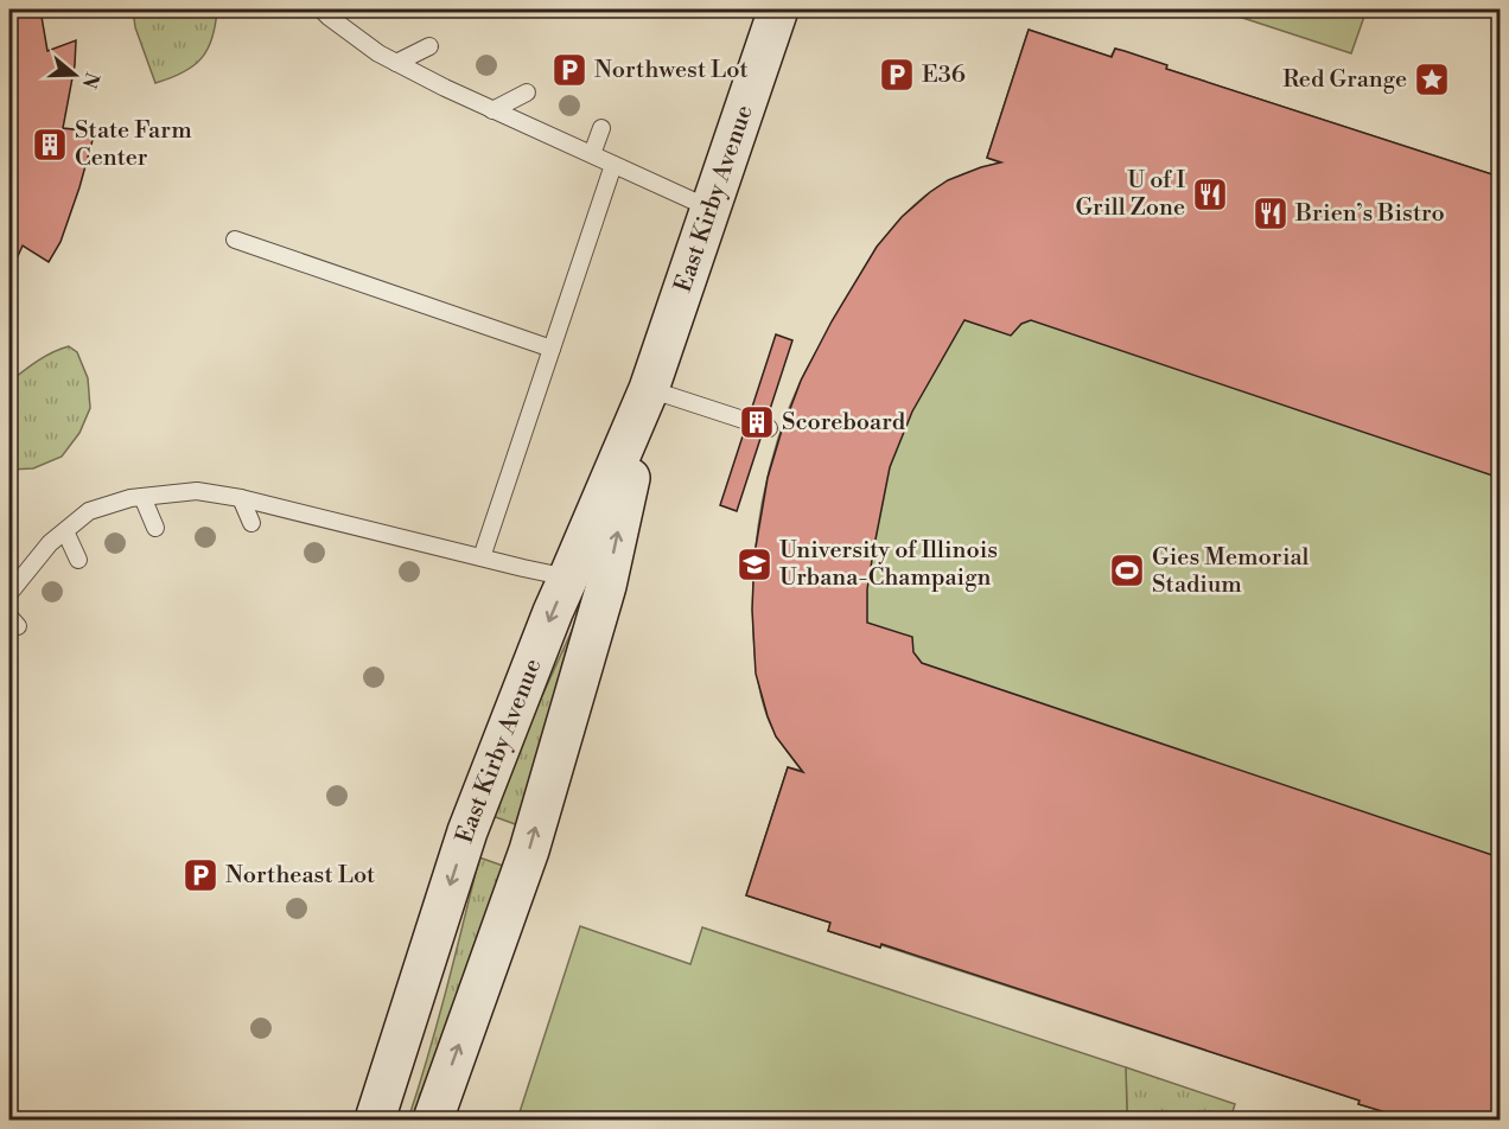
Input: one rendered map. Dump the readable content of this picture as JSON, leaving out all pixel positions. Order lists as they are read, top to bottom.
{
  "streets": {
    "main road": ["East Kirby Avenue"]
  },
  "places": {
    "parking": ["Northwest Lot", "E36", "Northeast Lot"],
    "place": ["Red Grange"],
    "building": ["State Farm Center", "Scoreboard"],
    "restaurant": ["U of I Grill Zone", "Brien’s Bistro"],
    "school or university": ["University of Illinois Urbana-Champaign"],
    "sports": ["Gies Memorial Stadium"]
  },
  "north": "right"
}
